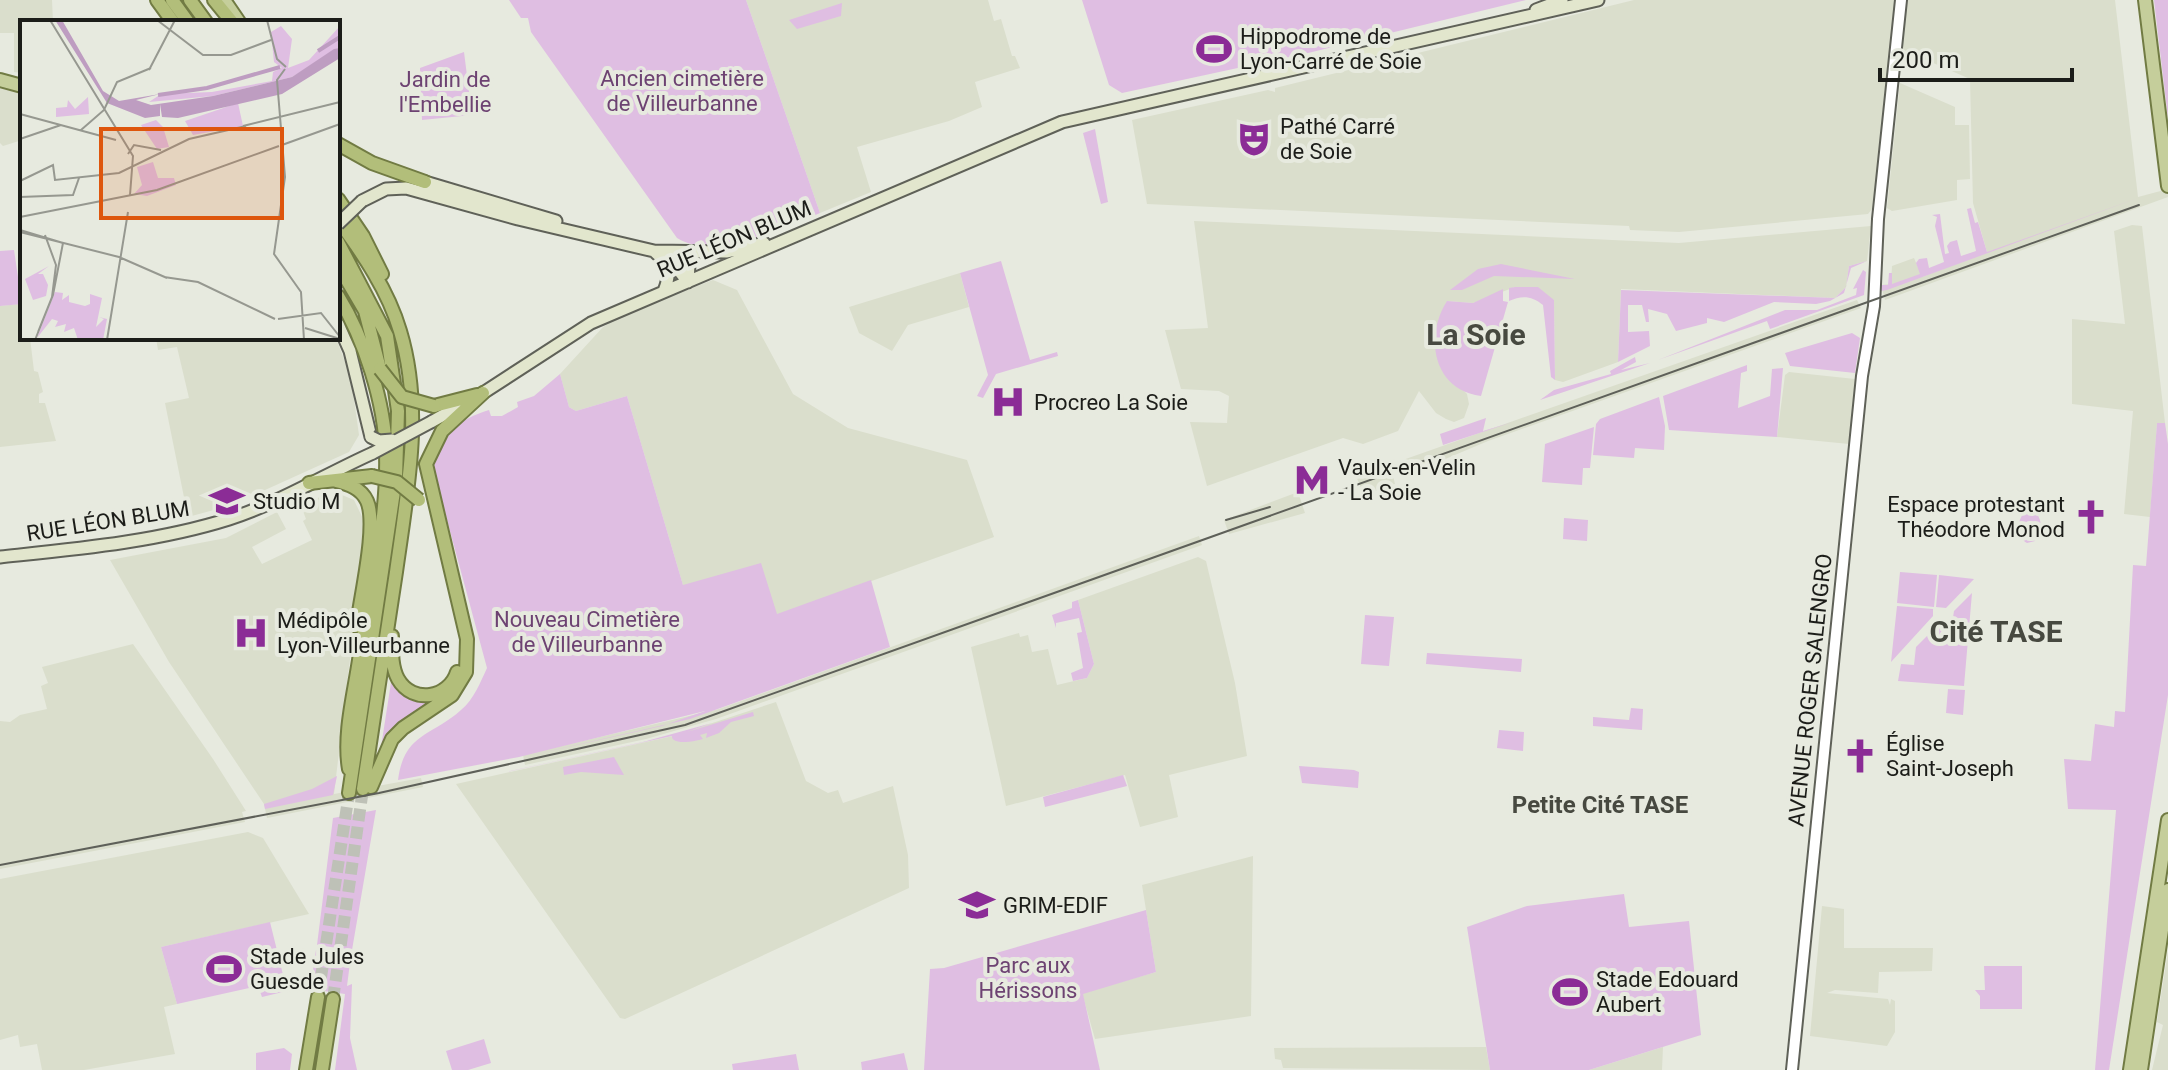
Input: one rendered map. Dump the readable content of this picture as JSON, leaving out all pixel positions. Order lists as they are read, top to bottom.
{
  "streets": {
    "main road": ["RUE LÉON BLUM"],
    "street": ["AVENUE ROGER SALENGRO"]
  },
  "districts": ["La Soie", "Cité TASE", "Petite Cité TASE"],
  "parks": [
    "Ancien cimetière de Villeurbanne",
    "Jardin de l'Embellie",
    "Nouveau Cimetière de Villeurbanne",
    "Parc aux Hérissons"
  ],
  "places": {
    "sports": ["Hippodrome de Lyon-Carré de Soie", "Stade Jules Guesde", "Stade Edouard Aubert"],
    "theatre": ["Pathé Carré de Soie"],
    "hospital": ["Procreo La Soie", "Médipôle Lyon-Villeurbanne"],
    "metro station": ["Vaulx-en-Velin - La Soie"],
    "school or university": ["Studio M", "GRIM-EDIF"],
    "church": ["Espace protestant Théodore Monod", "Église Saint-Joseph"]
  },
  "scale_bar": "200 m"
}
